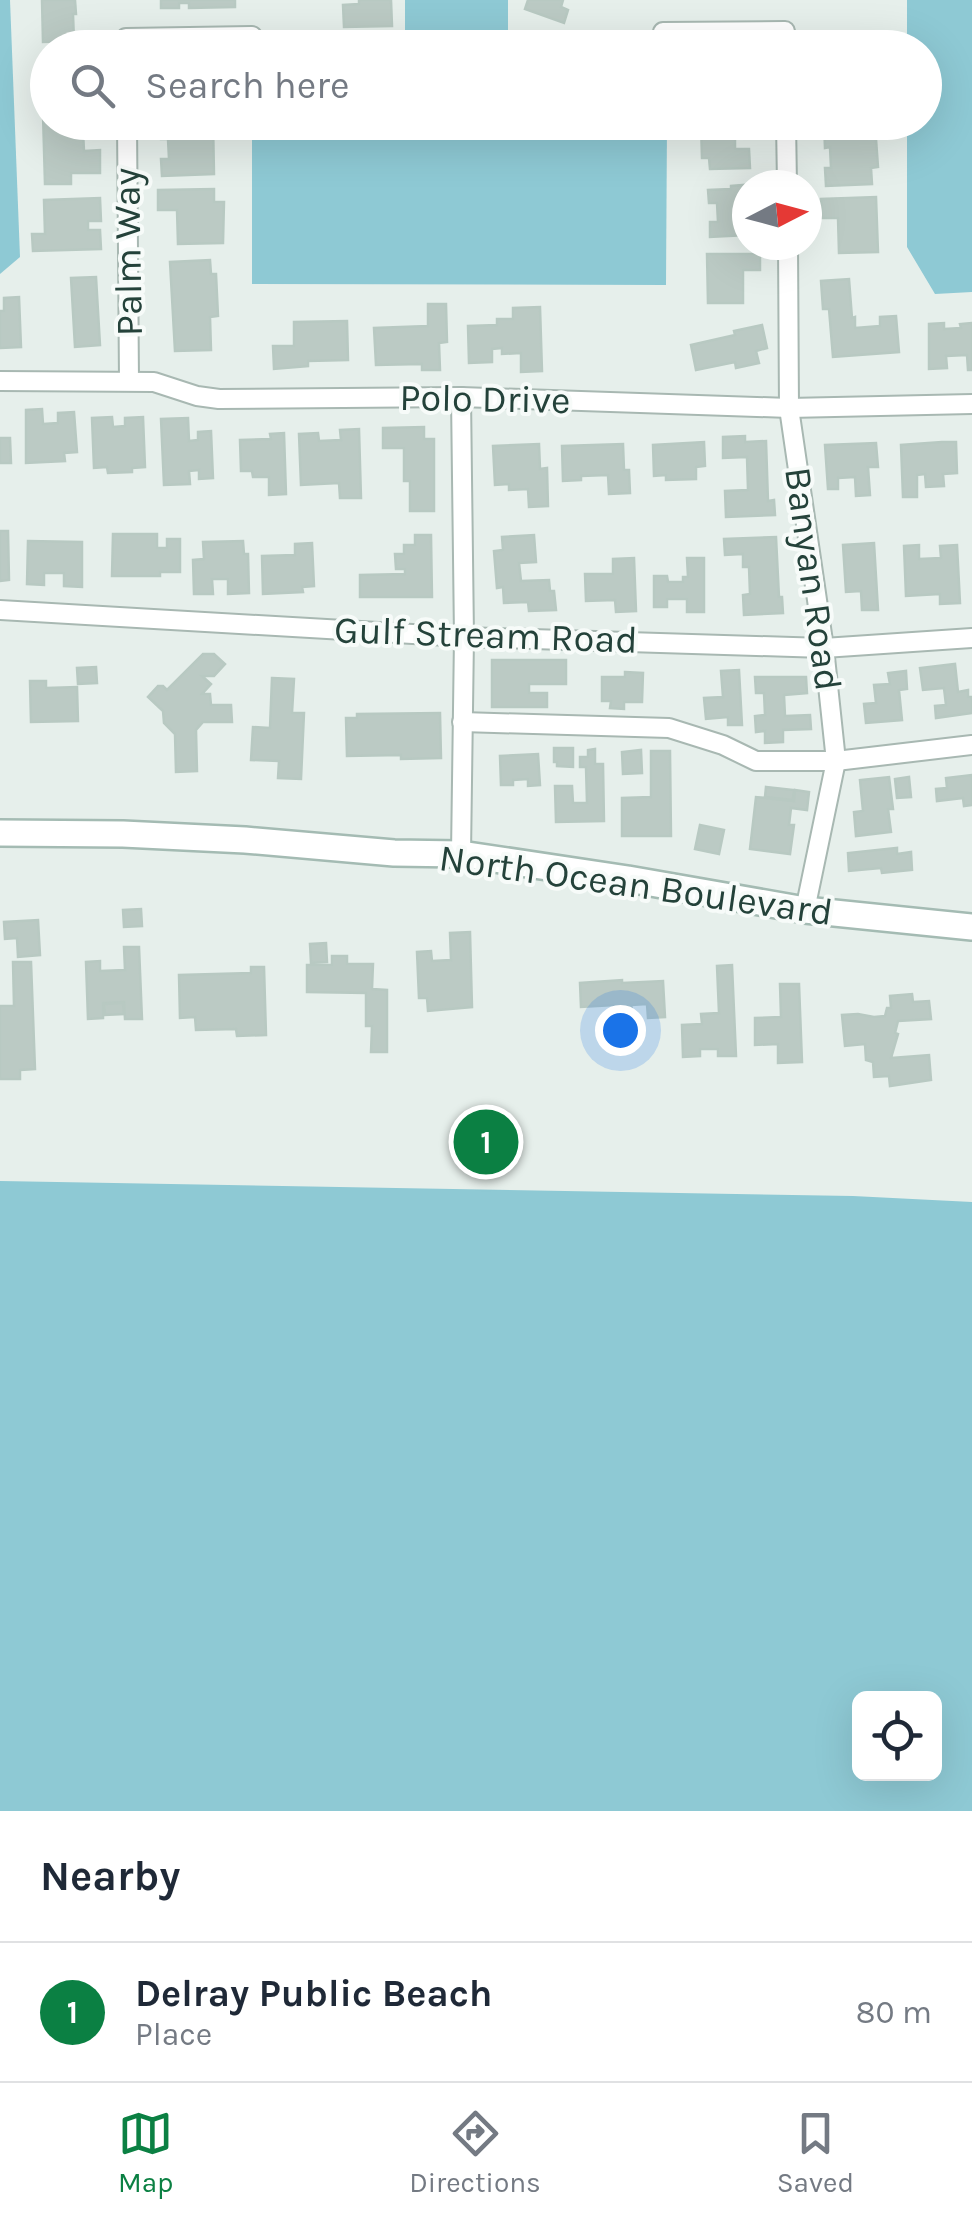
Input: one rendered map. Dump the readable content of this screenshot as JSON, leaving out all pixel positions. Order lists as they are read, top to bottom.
{
  "streets": {
    "main road": ["North Ocean Boulevard"],
    "street": [
      "Palm Way",
      "Polo Drive",
      "Banyan Road",
      "Gulf Stream Road"
    ]
  },
  "crossings": [
    ["Palm Way", "Polo Drive"],
    ["Polo Drive", "Banyan Road"],
    ["Banyan Road", "Gulf Stream Road"],
    ["Banyan Road", "North Ocean Boulevard"]
  ],
  "north": "right",
  "page": {
    "search": "Search here",
    "pins": "1",
    "heading": "Nearby",
    "list": [
      {
        "mark": "1",
        "name": "Delray Public Beach",
        "note": "Place",
        "value": "80 m"
      }
    ],
    "nav": ["Map", "Directions", "Saved"]
  }
}
